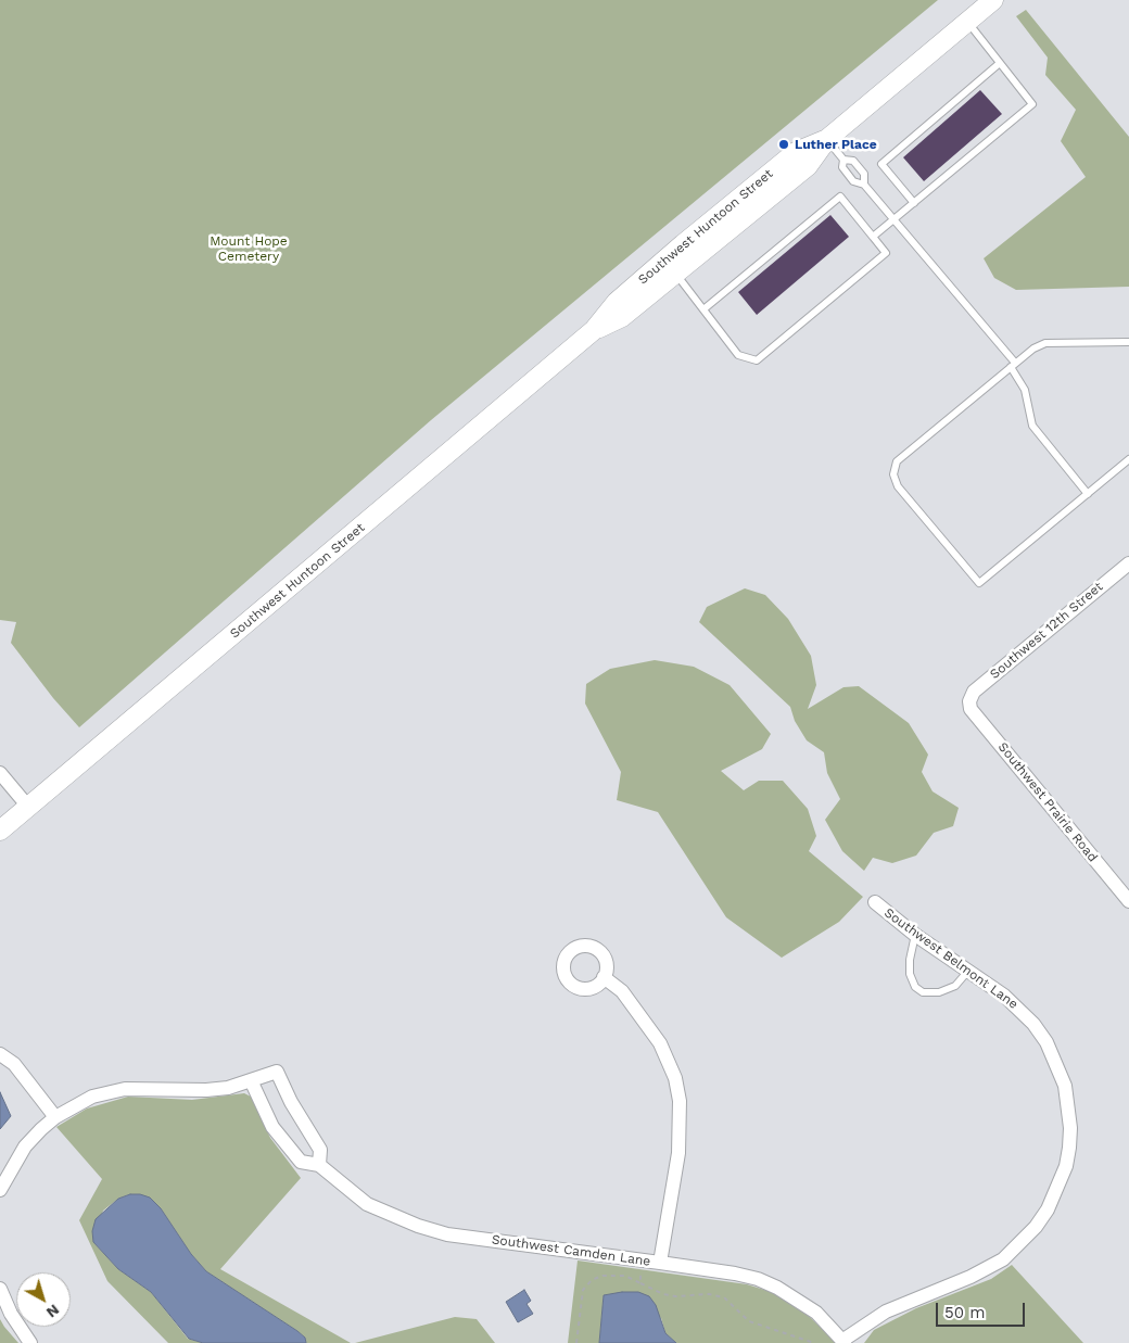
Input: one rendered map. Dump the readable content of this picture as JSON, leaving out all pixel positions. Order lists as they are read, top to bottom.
{
  "streets": {
    "main road": ["Southwest Huntoon Street"],
    "street": [
      "Southwest 12th Street",
      "Southwest Prairie Road",
      "Southwest Belmont Lane",
      "Southwest Camden Lane"
    ]
  },
  "crossings": [
    ["Southwest 12th Street", "Southwest Prairie Road"]
  ],
  "parks": ["Mount Hope Cemetery"],
  "places": ["Luther Place"],
  "scale_bar": "50 m",
  "north": "bottom right"
}
